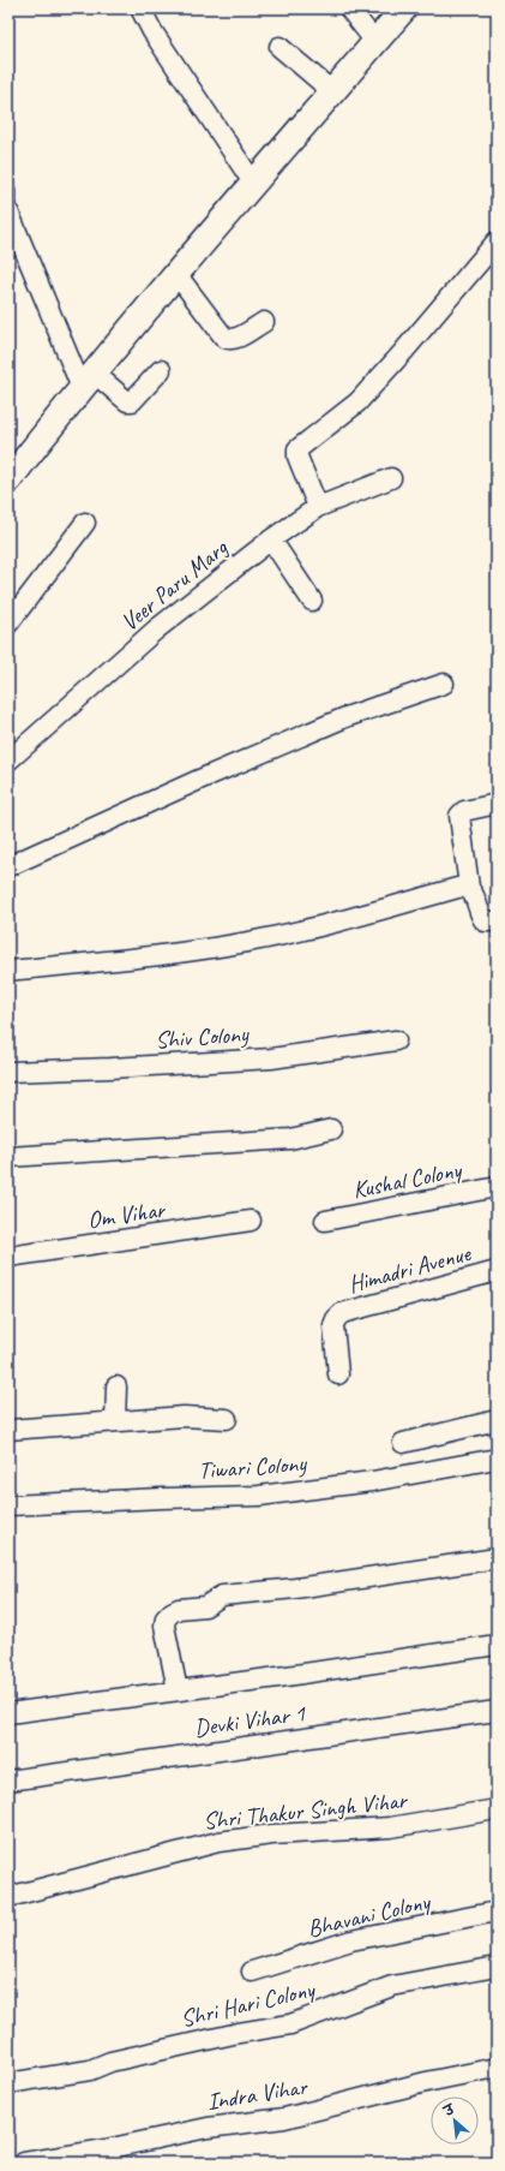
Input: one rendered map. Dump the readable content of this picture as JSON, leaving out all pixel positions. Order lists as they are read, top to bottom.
{
  "streets": {
    "street": [
      "Veer Paru Marg",
      "Shiv Colony",
      "Kushal Colony",
      "Om Vihar",
      "Himadri Avenue",
      "Tiwari Colony",
      "Devki Vihar 1",
      "Shri Thakur Singh Vihar",
      "Bhavani Colony",
      "Shri Hari Colony",
      "Indra Vihar"
    ]
  },
  "north": "top left"
}
